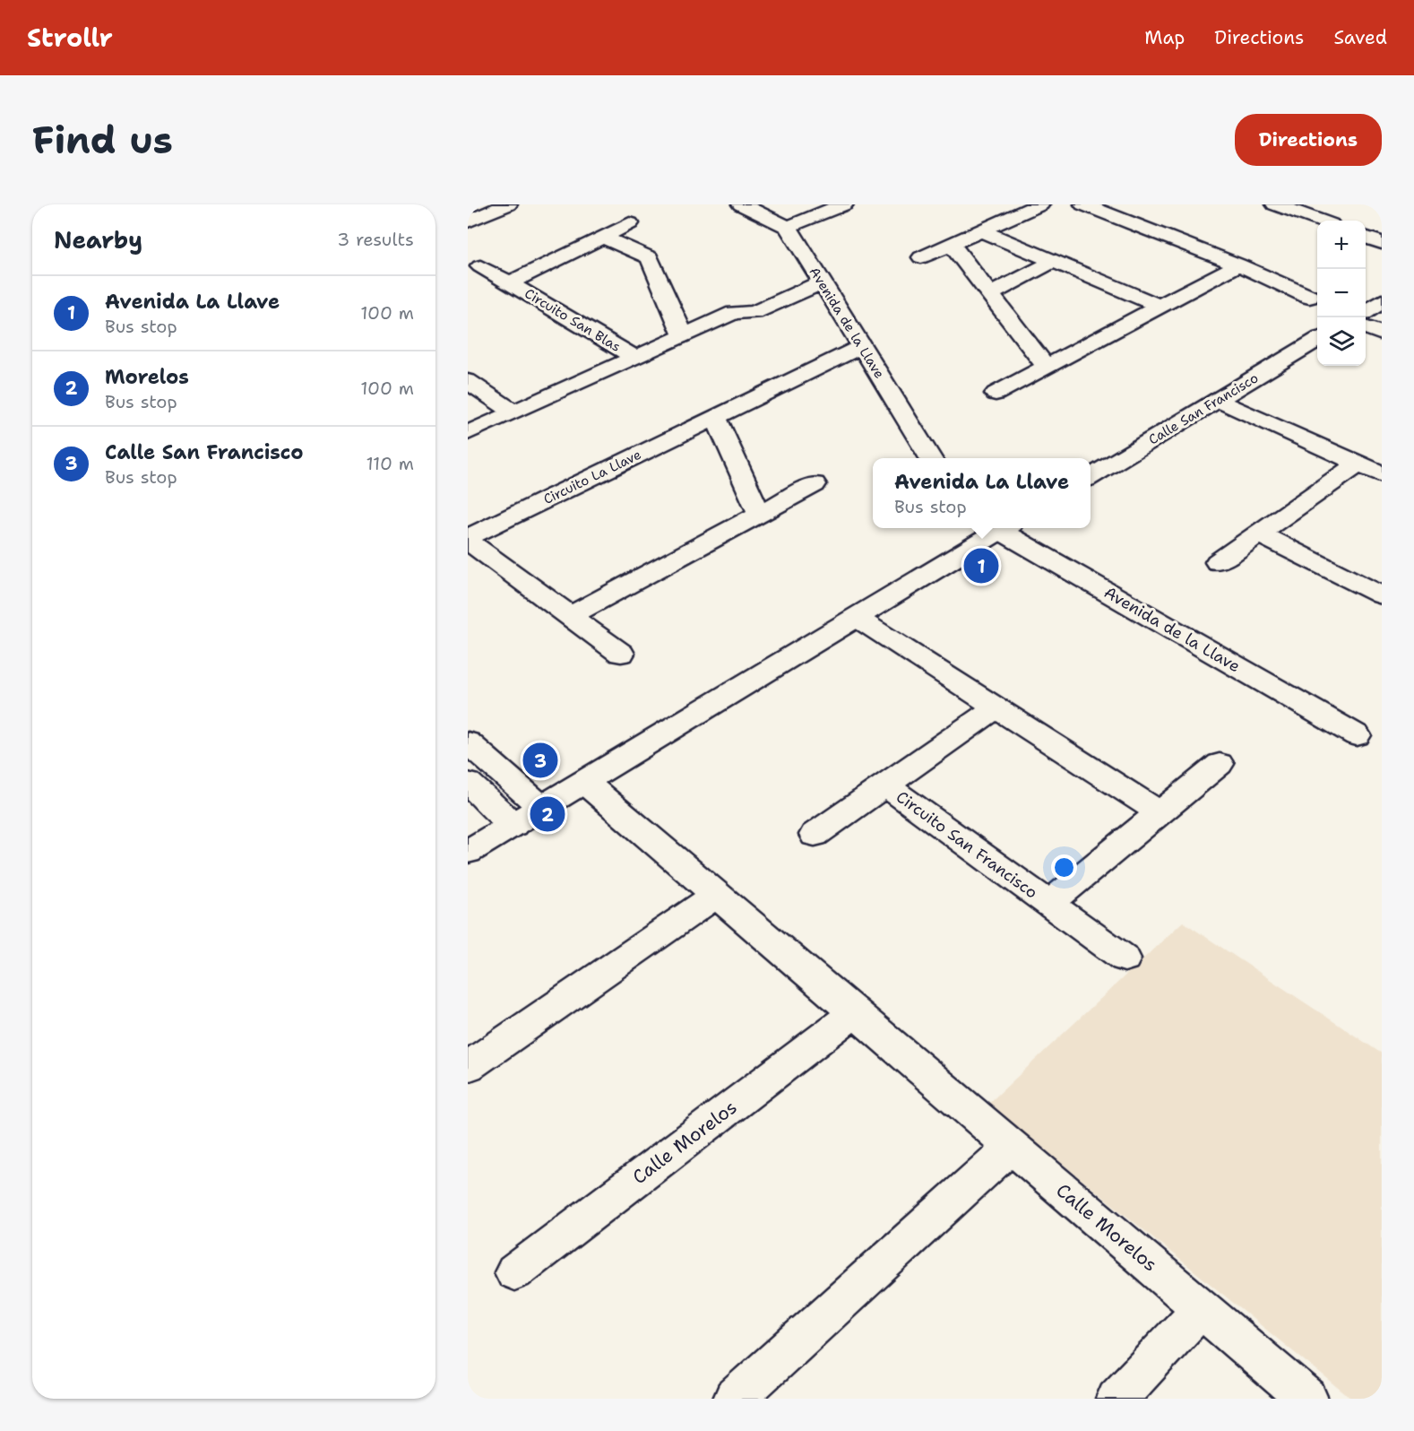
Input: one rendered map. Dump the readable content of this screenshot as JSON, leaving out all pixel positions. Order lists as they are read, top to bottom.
{
  "streets": {
    "street": [
      "Circuito San Blas",
      "Avenida de la Llave",
      "Calle San Francisco",
      "Circuito La Llave",
      "Circuito San Francisco",
      "Calle Morelos"
    ]
  },
  "crossings": [
    ["Circuito San Blas", "Avenida de la Llave"],
    ["Avenida de la Llave", "Circuito La Llave"]
  ],
  "page": {
    "header": "Strollr",
    "nav": ["Map", "Directions", "Saved"],
    "buttons": "Directions",
    "title": "Find us",
    "heading": ["Nearby", "3 results"],
    "map_buttons": ["+", "−"],
    "list": [
      {
        "mark": "1",
        "name": "Avenida La Llave",
        "note": "Bus stop",
        "value": "100 m"
      },
      {
        "mark": "2",
        "name": "Morelos",
        "note": "Bus stop",
        "value": "100 m"
      },
      {
        "mark": "3",
        "name": "Calle San Francisco",
        "note": "Bus stop",
        "value": "110 m"
      }
    ],
    "popup": ["Avenida La Llave", "Bus stop"],
    "pins": ["1", "3", "2"]
  }
}
